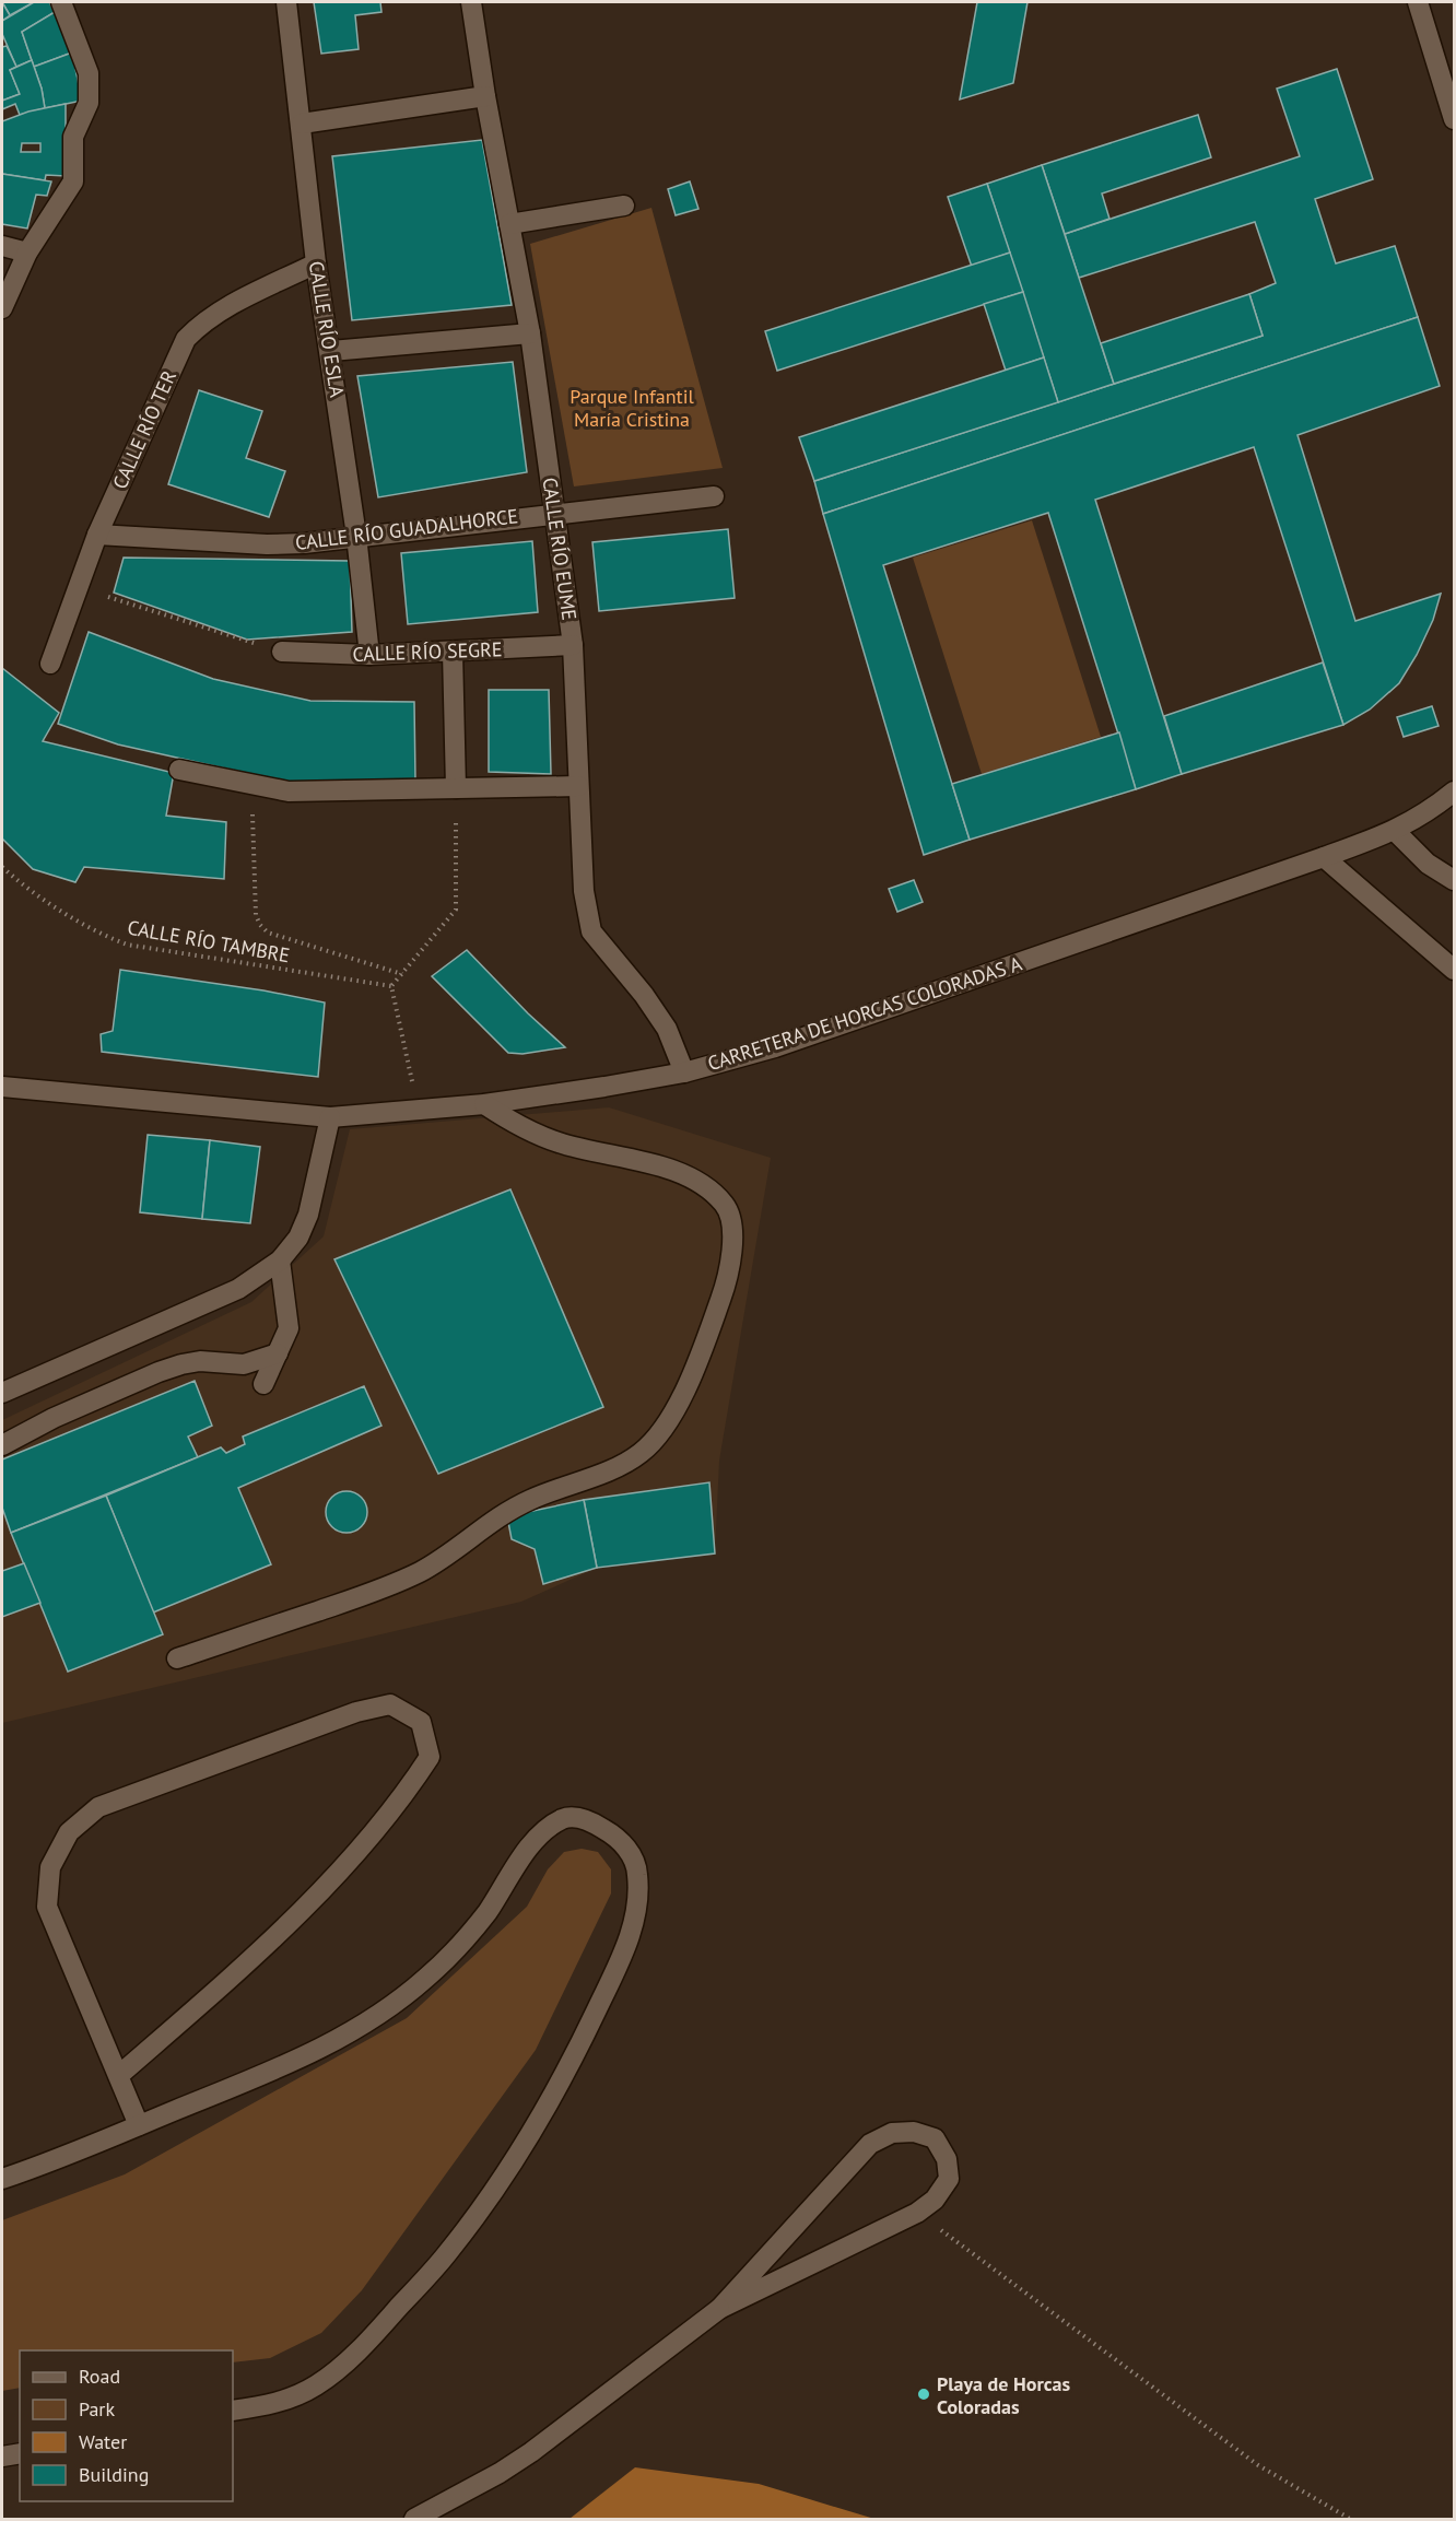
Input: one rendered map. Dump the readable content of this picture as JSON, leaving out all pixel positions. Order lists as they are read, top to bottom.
{
  "streets": {
    "street": [
      "CALLE RÍO ESLA",
      "CALLE RÍO TER",
      "CALLE RÍO GUADALHORCE",
      "CALLE RÍO EUME",
      "CALLE RÍO SEGRE",
      "CARRETERA DE HORCAS COLORADAS A"
    ],
    "path": ["CALLE RÍO TAMBRE"]
  },
  "crossings": [
    ["CALLE RÍO ESLA", "CALLE RÍO TER"],
    ["CALLE RÍO ESLA", "CALLE RÍO GUADALHORCE"],
    ["CALLE RÍO ESLA", "CALLE RÍO SEGRE"],
    ["CALLE RÍO TER", "CALLE RÍO GUADALHORCE"],
    ["CALLE RÍO GUADALHORCE", "CALLE RÍO EUME"],
    ["CALLE RÍO EUME", "CALLE RÍO SEGRE"],
    ["CALLE RÍO EUME", "CARRETERA DE HORCAS COLORADAS A"]
  ],
  "parks": ["Parque Infantil María Cristina"],
  "places": ["Playa de Horcas Coloradas"],
  "legend": [
    "Road",
    "Park",
    "Water",
    "Building"
  ]
}
